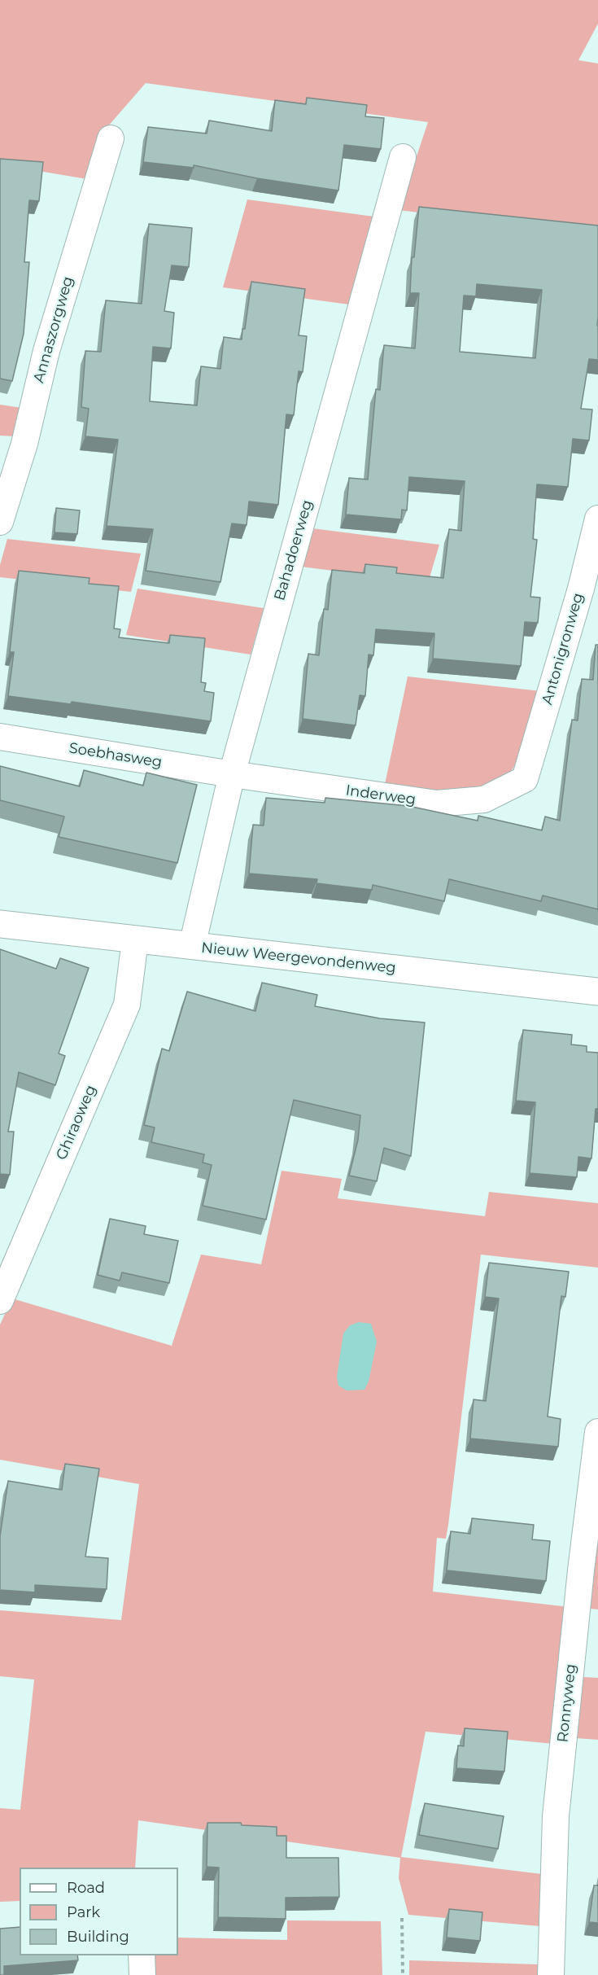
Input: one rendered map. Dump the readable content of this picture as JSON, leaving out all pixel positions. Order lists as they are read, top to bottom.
{
  "streets": {
    "street": [
      "Annaszorgweg",
      "Bahadoerweg",
      "Antonigronweg",
      "Soebhasweg",
      "Inderweg",
      "Nieuw Weergevondenweg",
      "Ghiraoweg",
      "Ronnyweg"
    ]
  },
  "crossings": [
    ["Bahadoerweg", "Soebhasweg"],
    ["Bahadoerweg", "Inderweg"],
    ["Bahadoerweg", "Nieuw Weergevondenweg"],
    ["Antonigronweg", "Inderweg"],
    ["Soebhasweg", "Inderweg"],
    ["Nieuw Weergevondenweg", "Ghiraoweg"]
  ],
  "legend": ["Road", "Park", "Building"]
}
